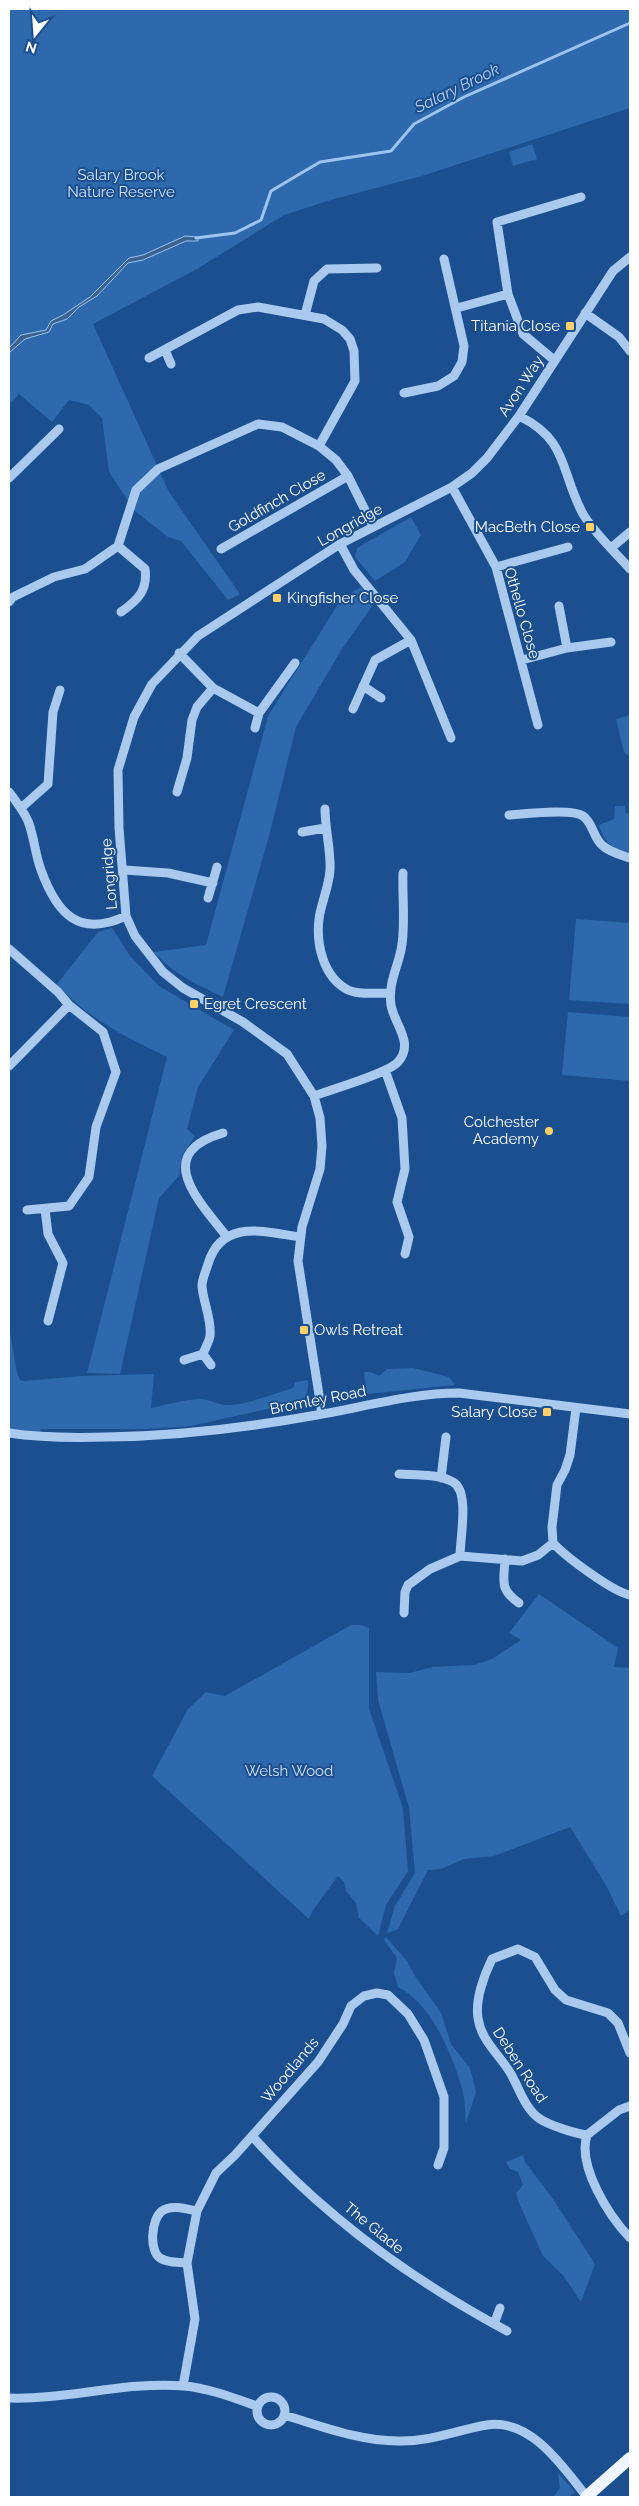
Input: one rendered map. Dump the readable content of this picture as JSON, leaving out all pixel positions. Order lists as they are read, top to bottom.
{
  "streets": {
    "street": [
      "Avon Way",
      "Goldfinch Close",
      "Longridge",
      "Othello Close",
      "Bromley Road",
      "Deben Road",
      "Woodlands",
      "The Glade"
    ]
  },
  "crossings": [
    ["Avon Way", "Longridge"],
    ["Longridge", "Othello Close"],
    ["Longridge", "Bromley Road"],
    ["Woodlands", "The Glade"]
  ],
  "water": ["Salary Brook"],
  "parks": ["Salary Brook Nature Reserve", "Welsh Wood"],
  "places": {
    "transit": [
      "Titania Close",
      "MacBeth Close",
      "Kingfisher Close",
      "Egret Crescent",
      "Owls Retreat",
      "Salary Close"
    ],
    "other": ["Colchester Academy"]
  },
  "north": "bottom"
}
